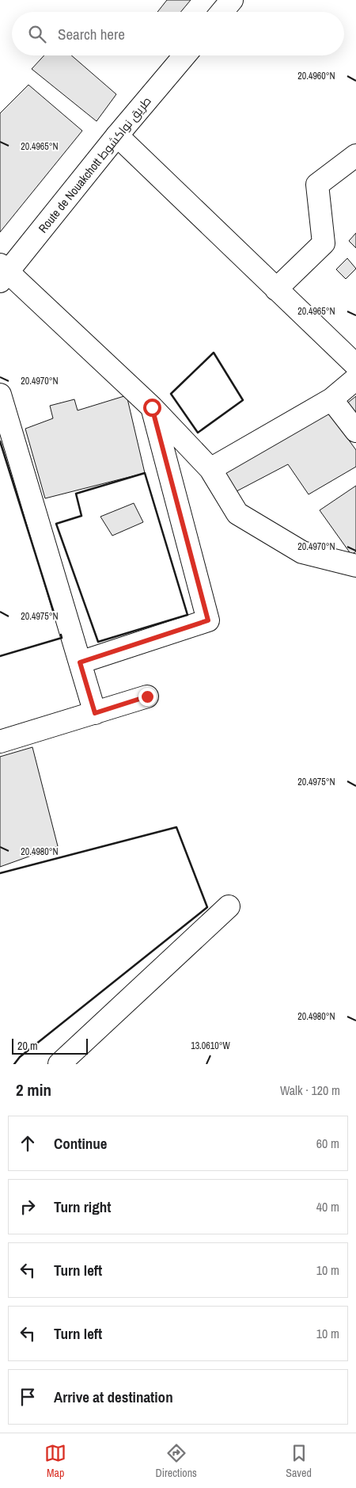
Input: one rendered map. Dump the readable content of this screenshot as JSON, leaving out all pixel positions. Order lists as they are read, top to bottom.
{
  "streets": {
    "main road": ["Route de Nouakchott طريق نواكشوط"]
  },
  "scale_bar": "20 m",
  "page": {
    "search": "Search here",
    "scale": "20 m",
    "heading": ["2 min", "Walk · 120 m"],
    "list": [
      ["Continue", "60 m"],
      ["Turn right", "40 m"],
      ["Turn left", "10 m"],
      ["Turn left", "10 m"],
      "Arrive at destination"
    ],
    "nav": ["Map", "Directions", "Saved"]
  },
  "coordinates": [
    "20.4960°N",
    "20.4965°N",
    "20.4970°N",
    "20.4975°N",
    "20.4980°N",
    "13.0610°W"
  ]
}
